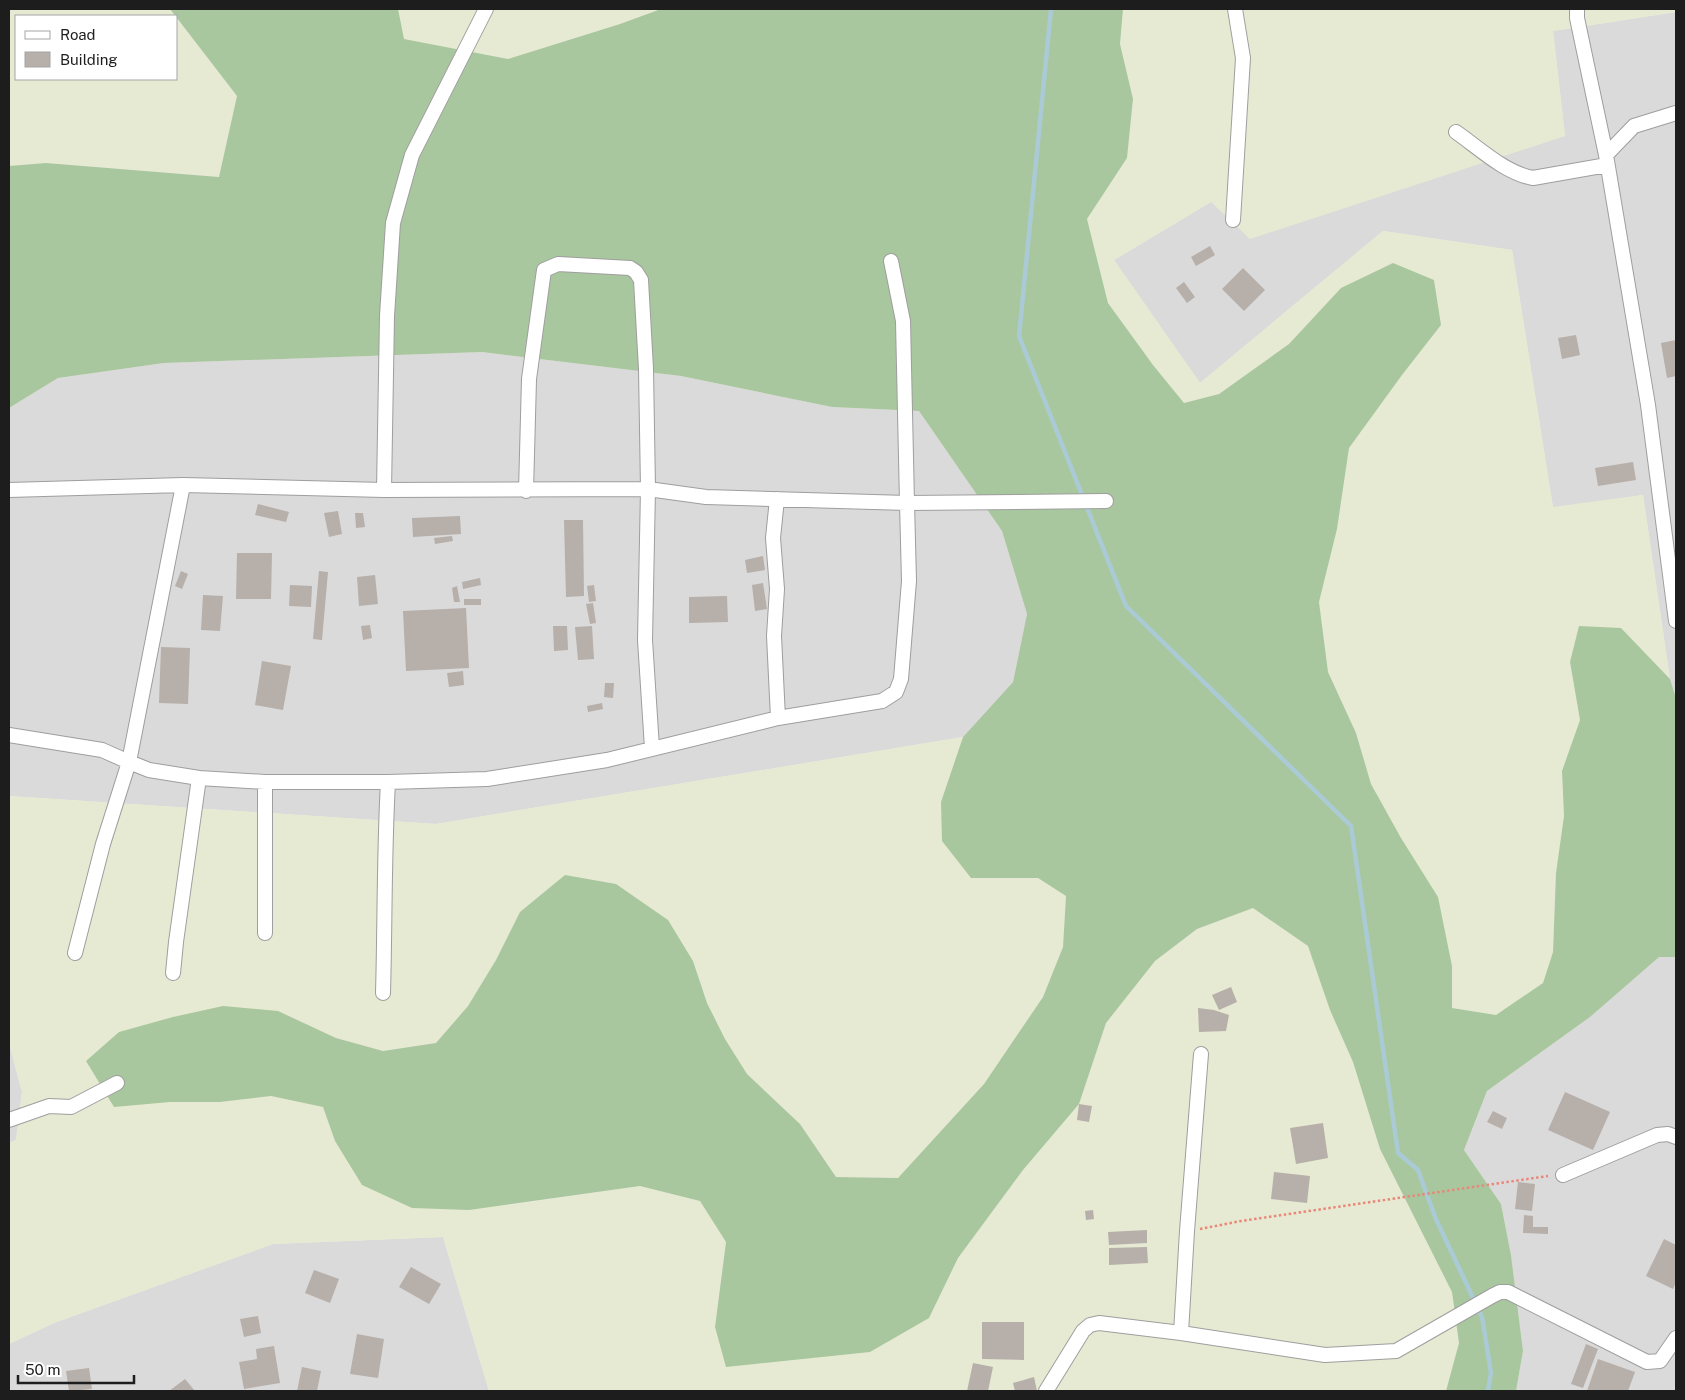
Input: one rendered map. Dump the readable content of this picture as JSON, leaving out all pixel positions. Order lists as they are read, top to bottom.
{
  "legend": ["Road", "Building"],
  "scale_bar": "50 m"
}
